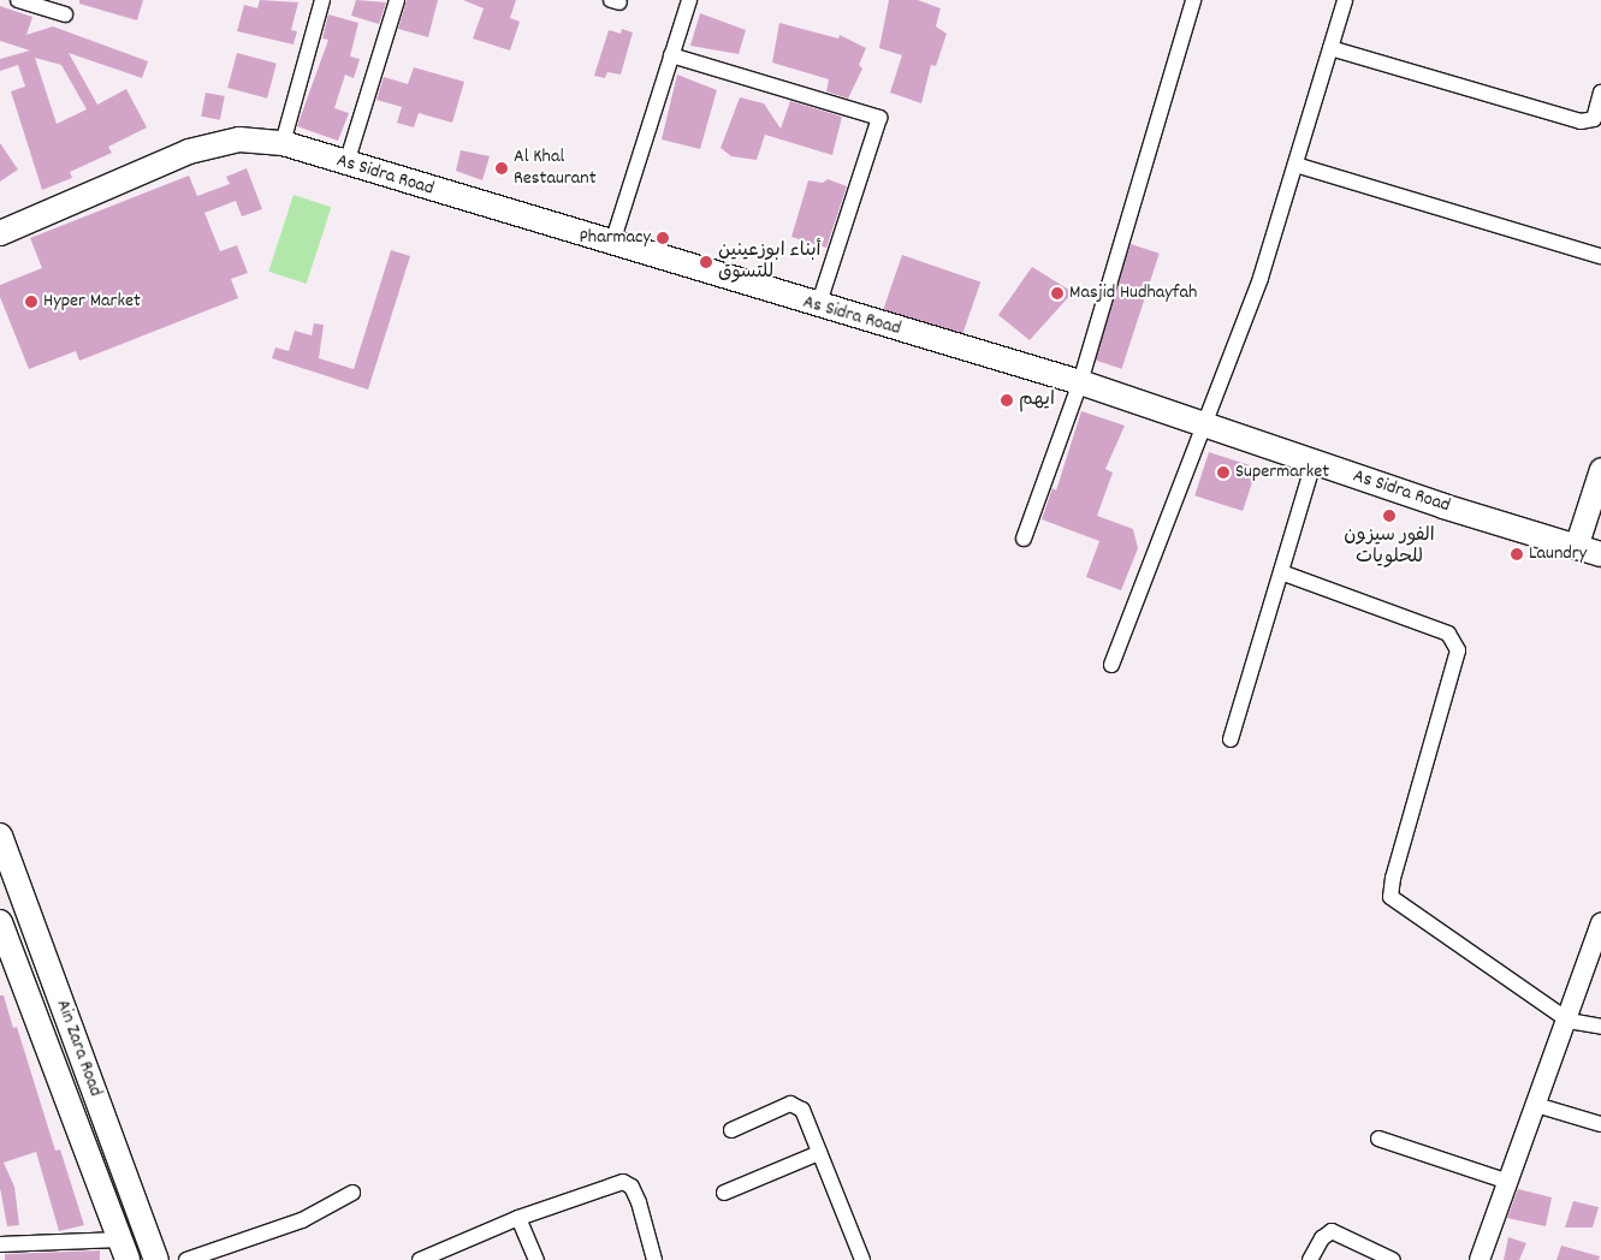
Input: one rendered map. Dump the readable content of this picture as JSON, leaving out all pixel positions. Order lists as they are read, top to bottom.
{
  "streets": {
    "main road": ["As Sidra Road", "Ain Zara Road"]
  },
  "places": [
    "Al Khal Restaurant",
    "Pharmacy",
    "أبناء ابوزعينين للتسوق",
    "Masjid Hudhayfah",
    "Hyper Market",
    "ايهم",
    "Supermarket",
    "الفور سيزون للحلويات",
    "Laundry"
  ]
}
